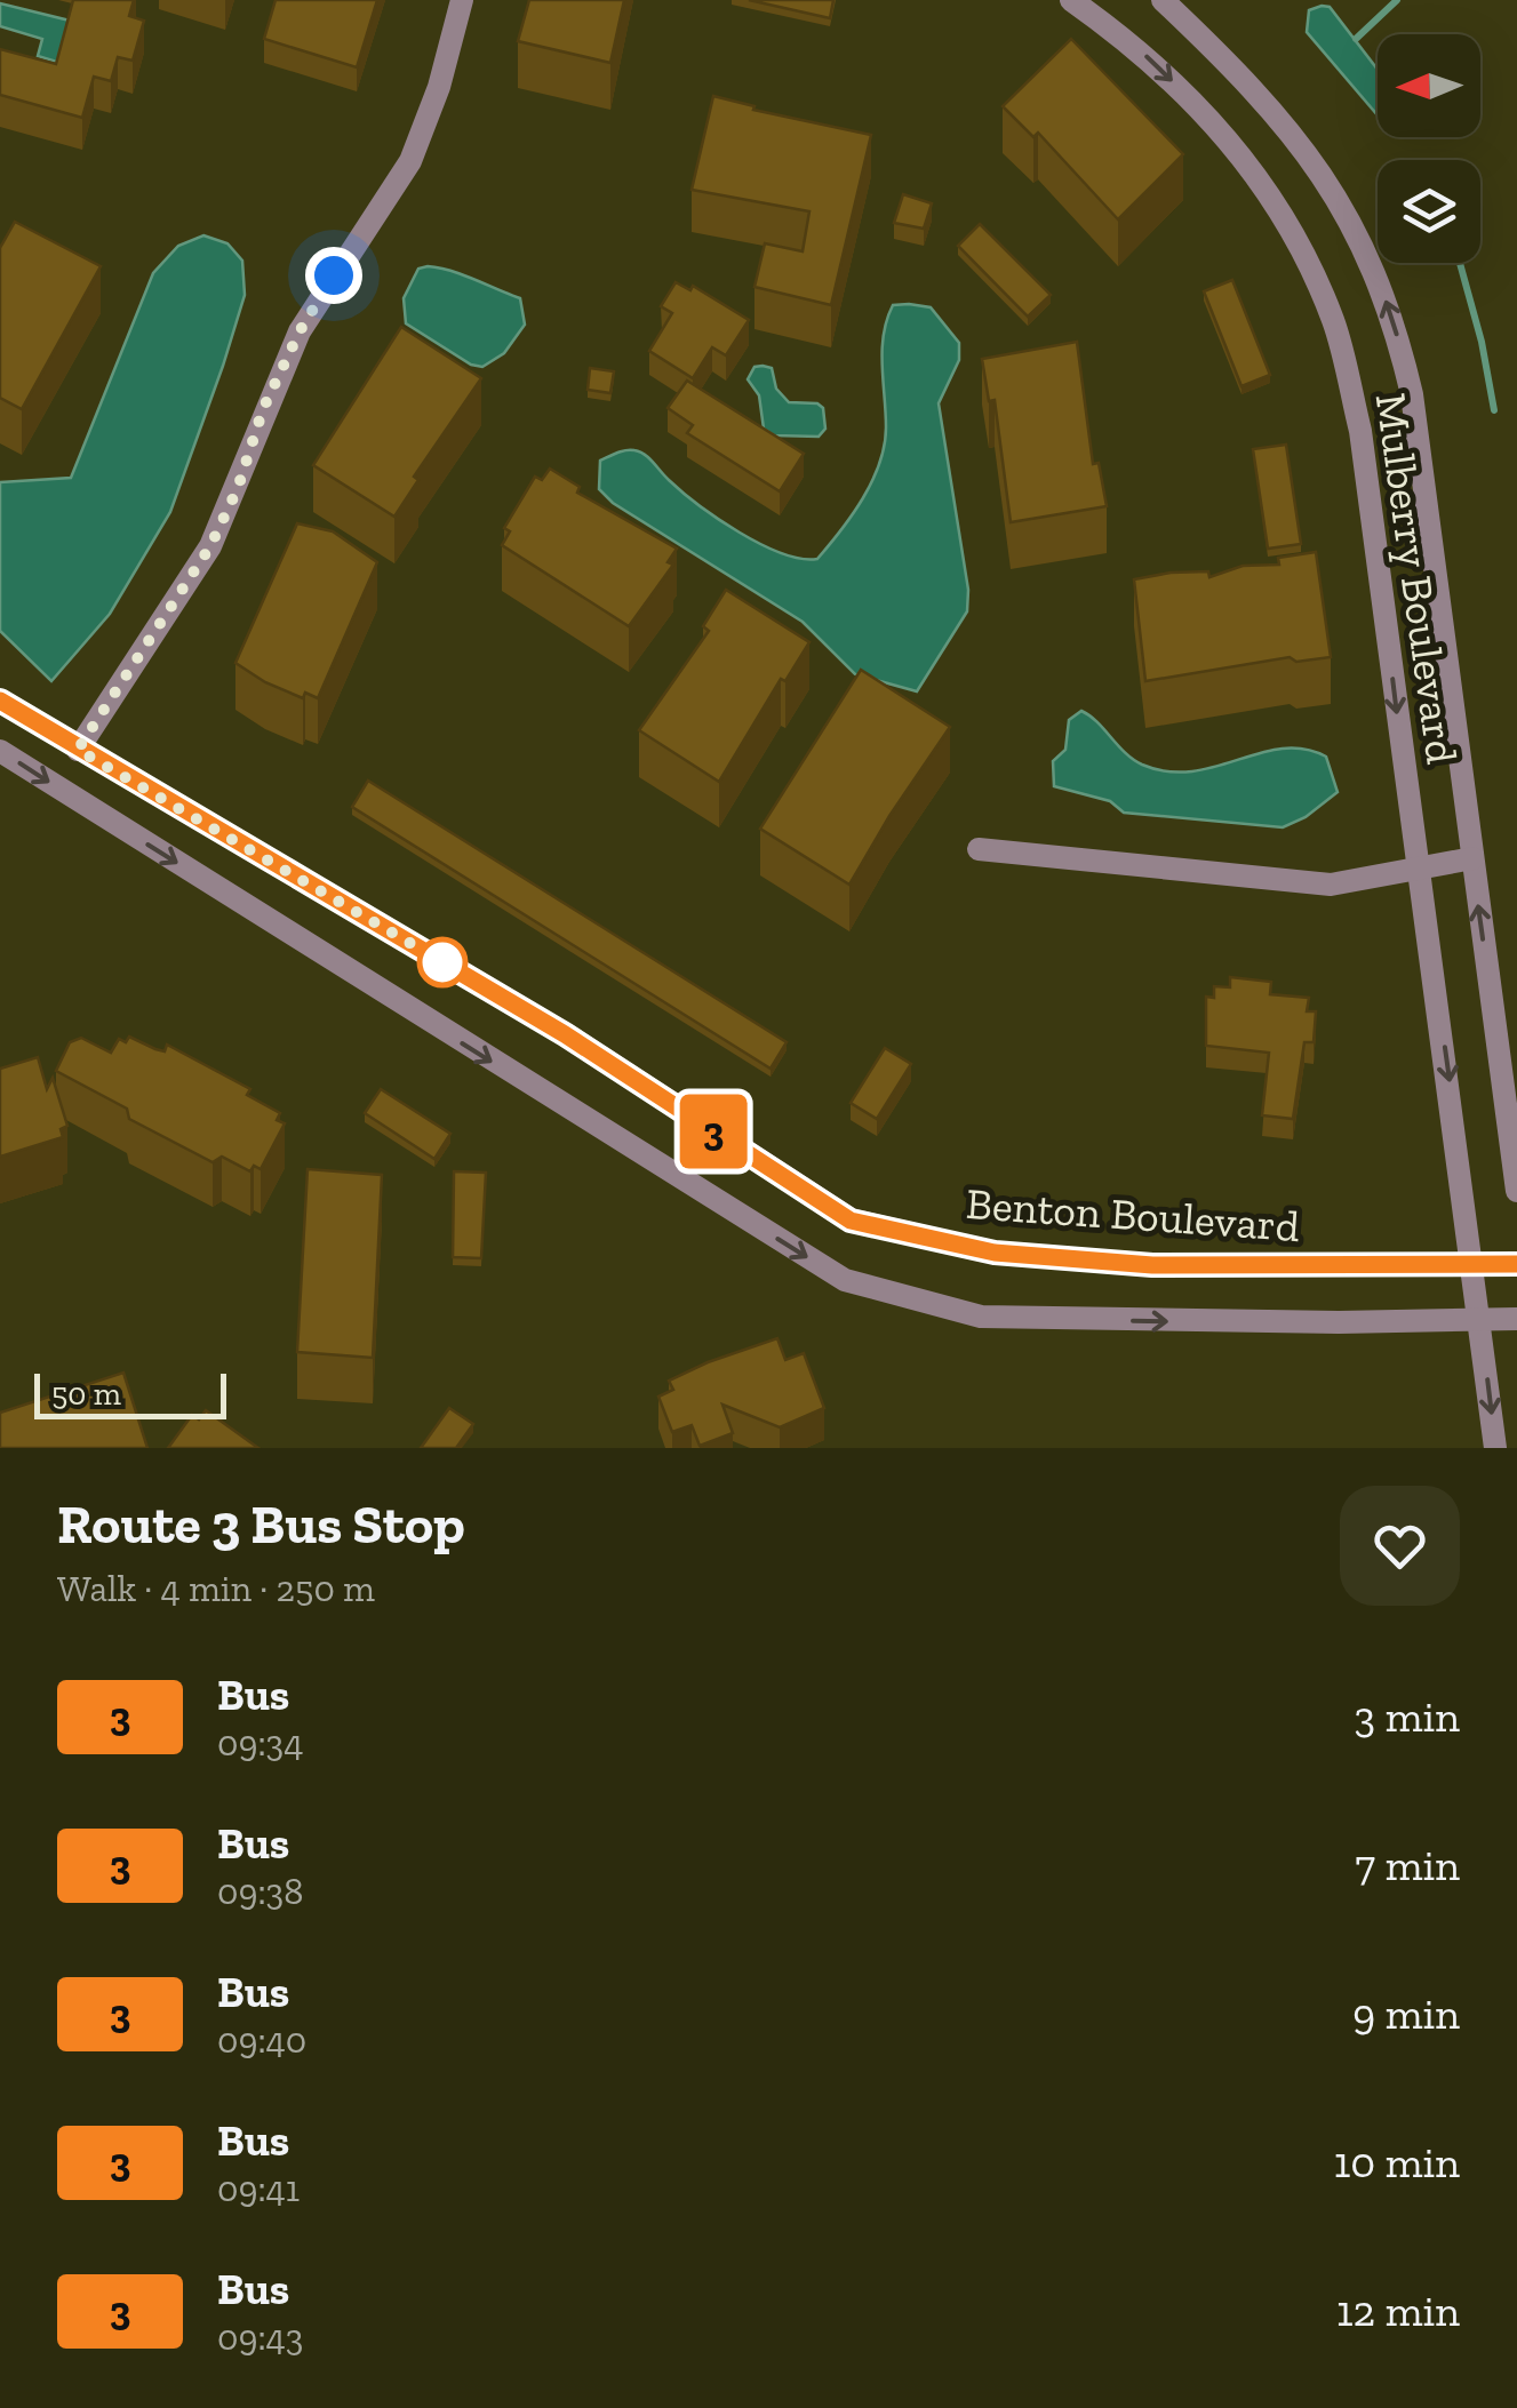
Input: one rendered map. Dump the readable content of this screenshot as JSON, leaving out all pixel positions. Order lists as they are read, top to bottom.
{
  "streets": {
    "street": ["Mulberry Boulevard", "Benton Boulevard"]
  },
  "crossings": [
    ["Mulberry Boulevard", "Benton Boulevard"]
  ],
  "lines": ["bus line 3"],
  "scale_bar": "50 m",
  "north": "left",
  "page": {
    "on_map": "3",
    "scale": "50 m",
    "heading": ["Route 3 Bus Stop", "Walk · 4 min · 250 m"],
    "list": [
      {
        "mark": "3",
        "name": "Bus",
        "note": "09:34",
        "value": "3 min"
      },
      {
        "mark": "3",
        "name": "Bus",
        "note": "09:38",
        "value": "7 min"
      },
      {
        "mark": "3",
        "name": "Bus",
        "note": "09:40",
        "value": "9 min"
      },
      {
        "mark": "3",
        "name": "Bus",
        "note": "09:41",
        "value": "10 min"
      },
      {
        "mark": "3",
        "name": "Bus",
        "note": "09:43",
        "value": "12 min"
      }
    ]
  }
}
